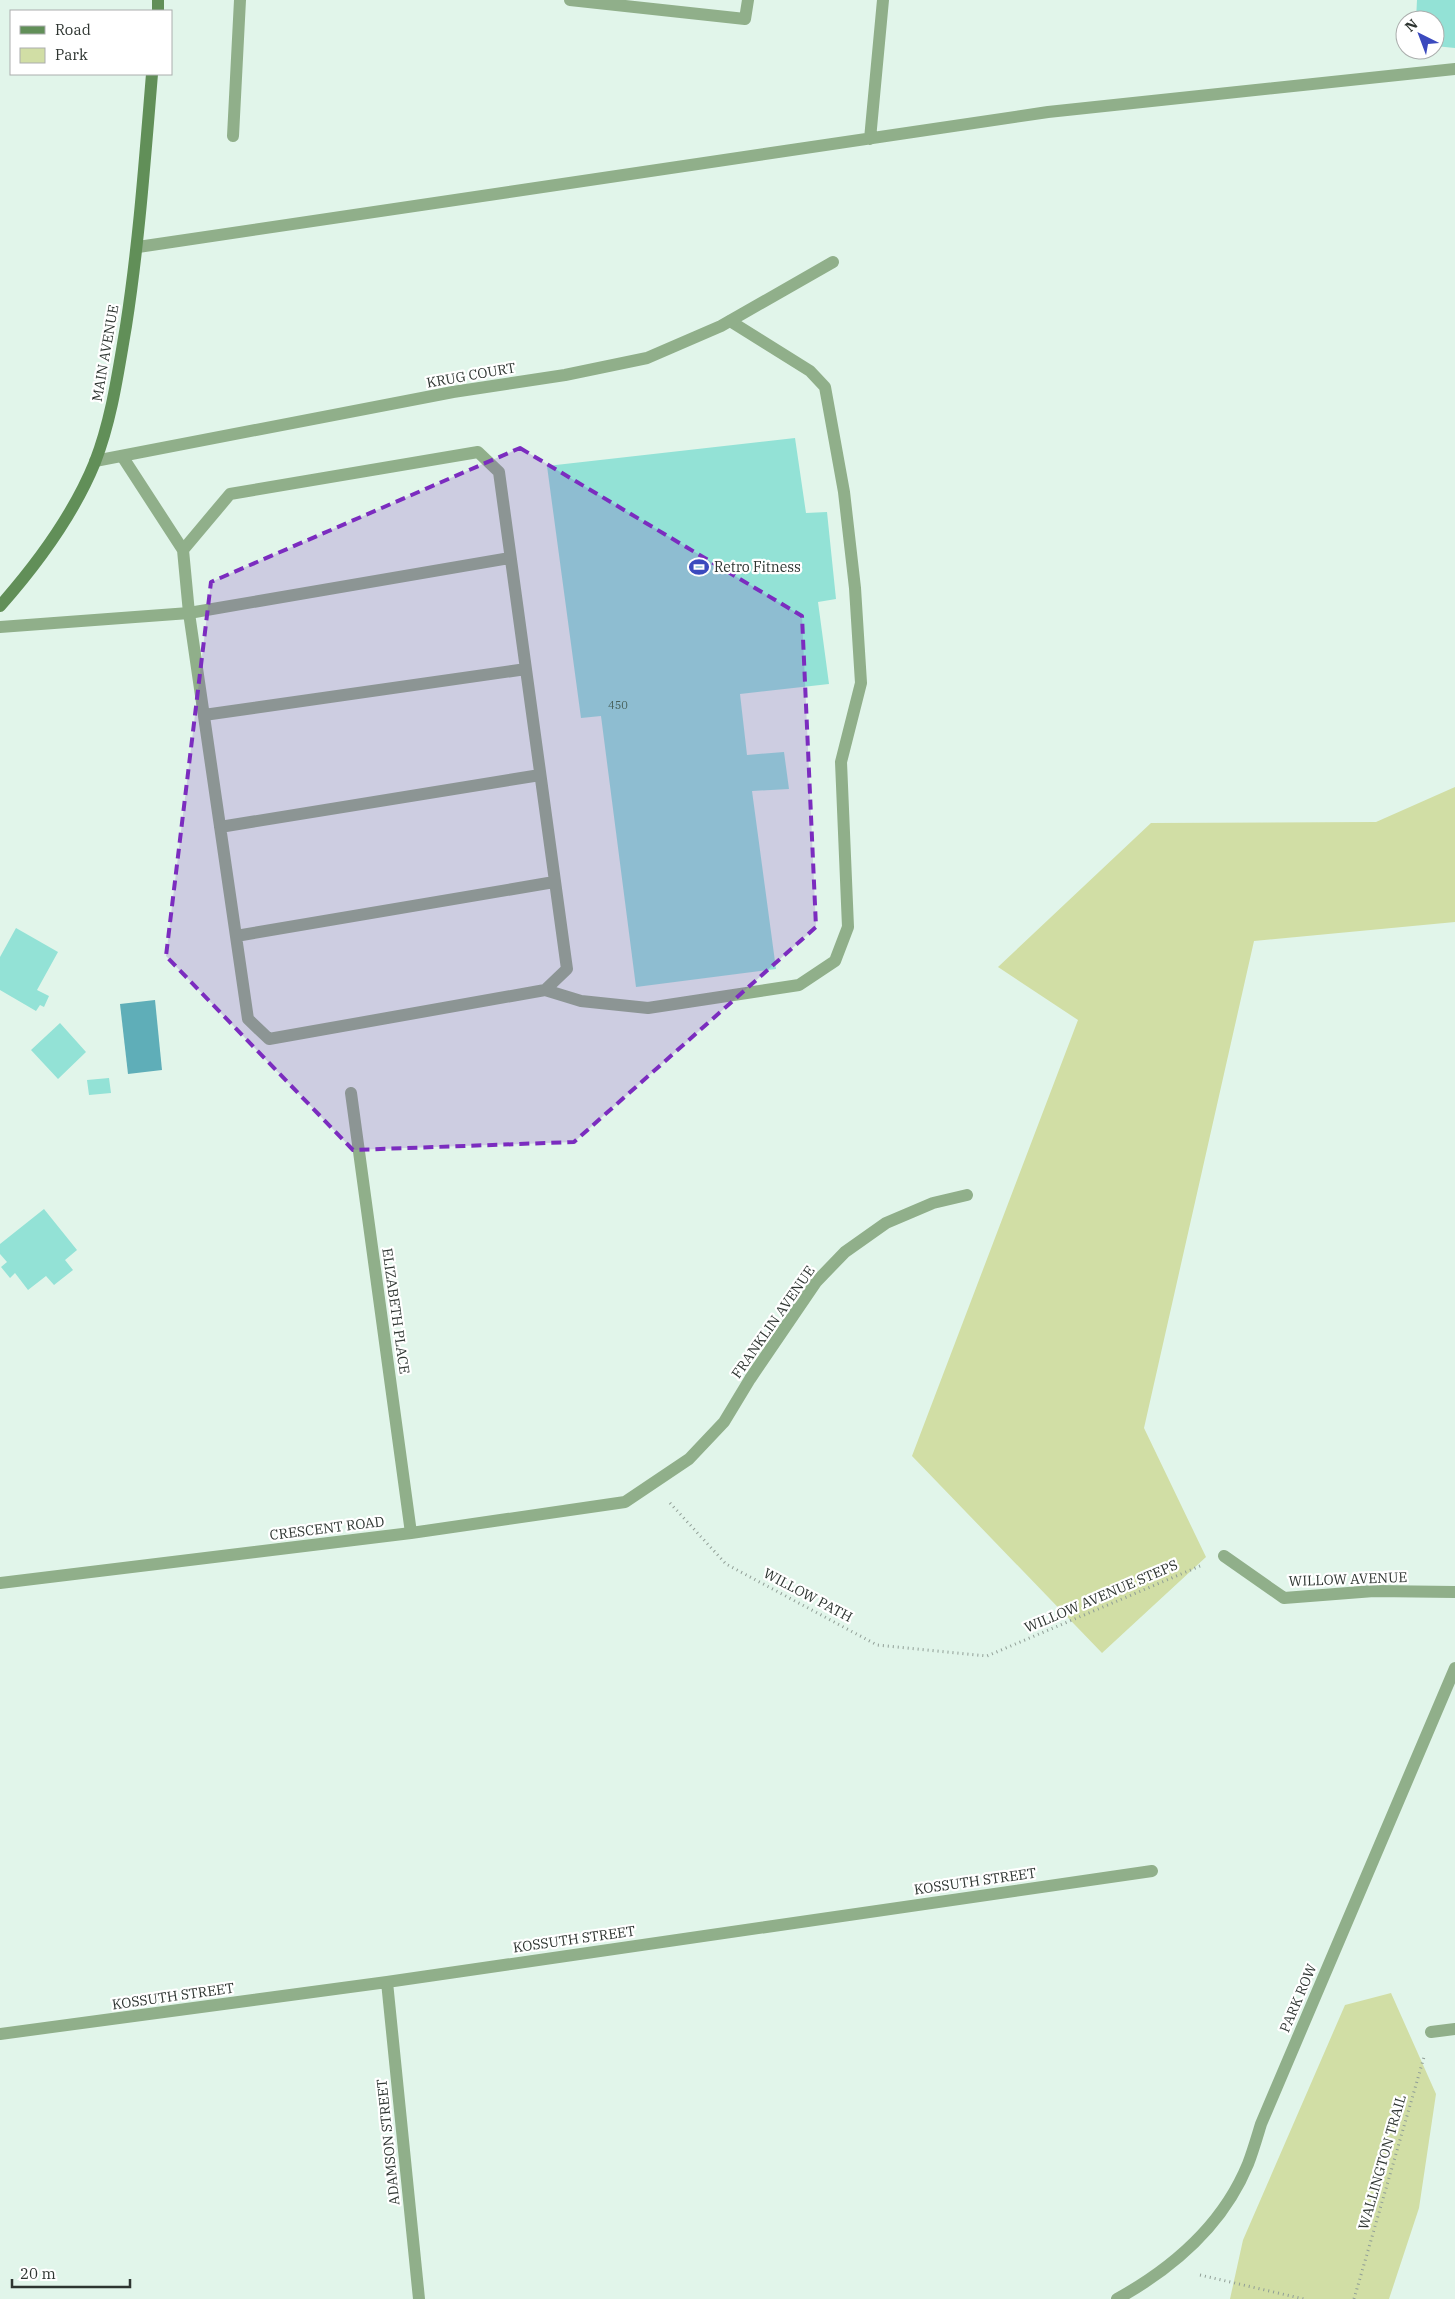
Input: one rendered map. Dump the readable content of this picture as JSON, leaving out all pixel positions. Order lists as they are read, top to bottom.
{
  "streets": {
    "street": [
      "MAIN AVENUE",
      "KRUG COURT",
      "ELIZABETH PLACE",
      "FRANKLIN AVENUE",
      "CRESCENT ROAD",
      "WILLOW AVENUE",
      "KOSSUTH STREET",
      "PARK ROW",
      "ADAMSON STREET"
    ],
    "path": ["WILLOW PATH", "WILLOW AVENUE STEPS", "WALLINGTON TRAIL"]
  },
  "crossings": [
    ["MAIN AVENUE", "KRUG COURT"],
    ["ELIZABETH PLACE", "CRESCENT ROAD"],
    ["FRANKLIN AVENUE", "CRESCENT ROAD"],
    ["FRANKLIN AVENUE", "WILLOW PATH"],
    ["CRESCENT ROAD", "WILLOW PATH"],
    ["WILLOW AVENUE", "WILLOW AVENUE STEPS"],
    ["WILLOW PATH", "WILLOW AVENUE STEPS"],
    ["KOSSUTH STREET", "ADAMSON STREET"]
  ],
  "places": {
    "sports": ["Retro Fitness"]
  },
  "house_numbers": ["450"],
  "legend": ["Road", "Park"],
  "scale_bar": "20 m",
  "north": "top left"
}
